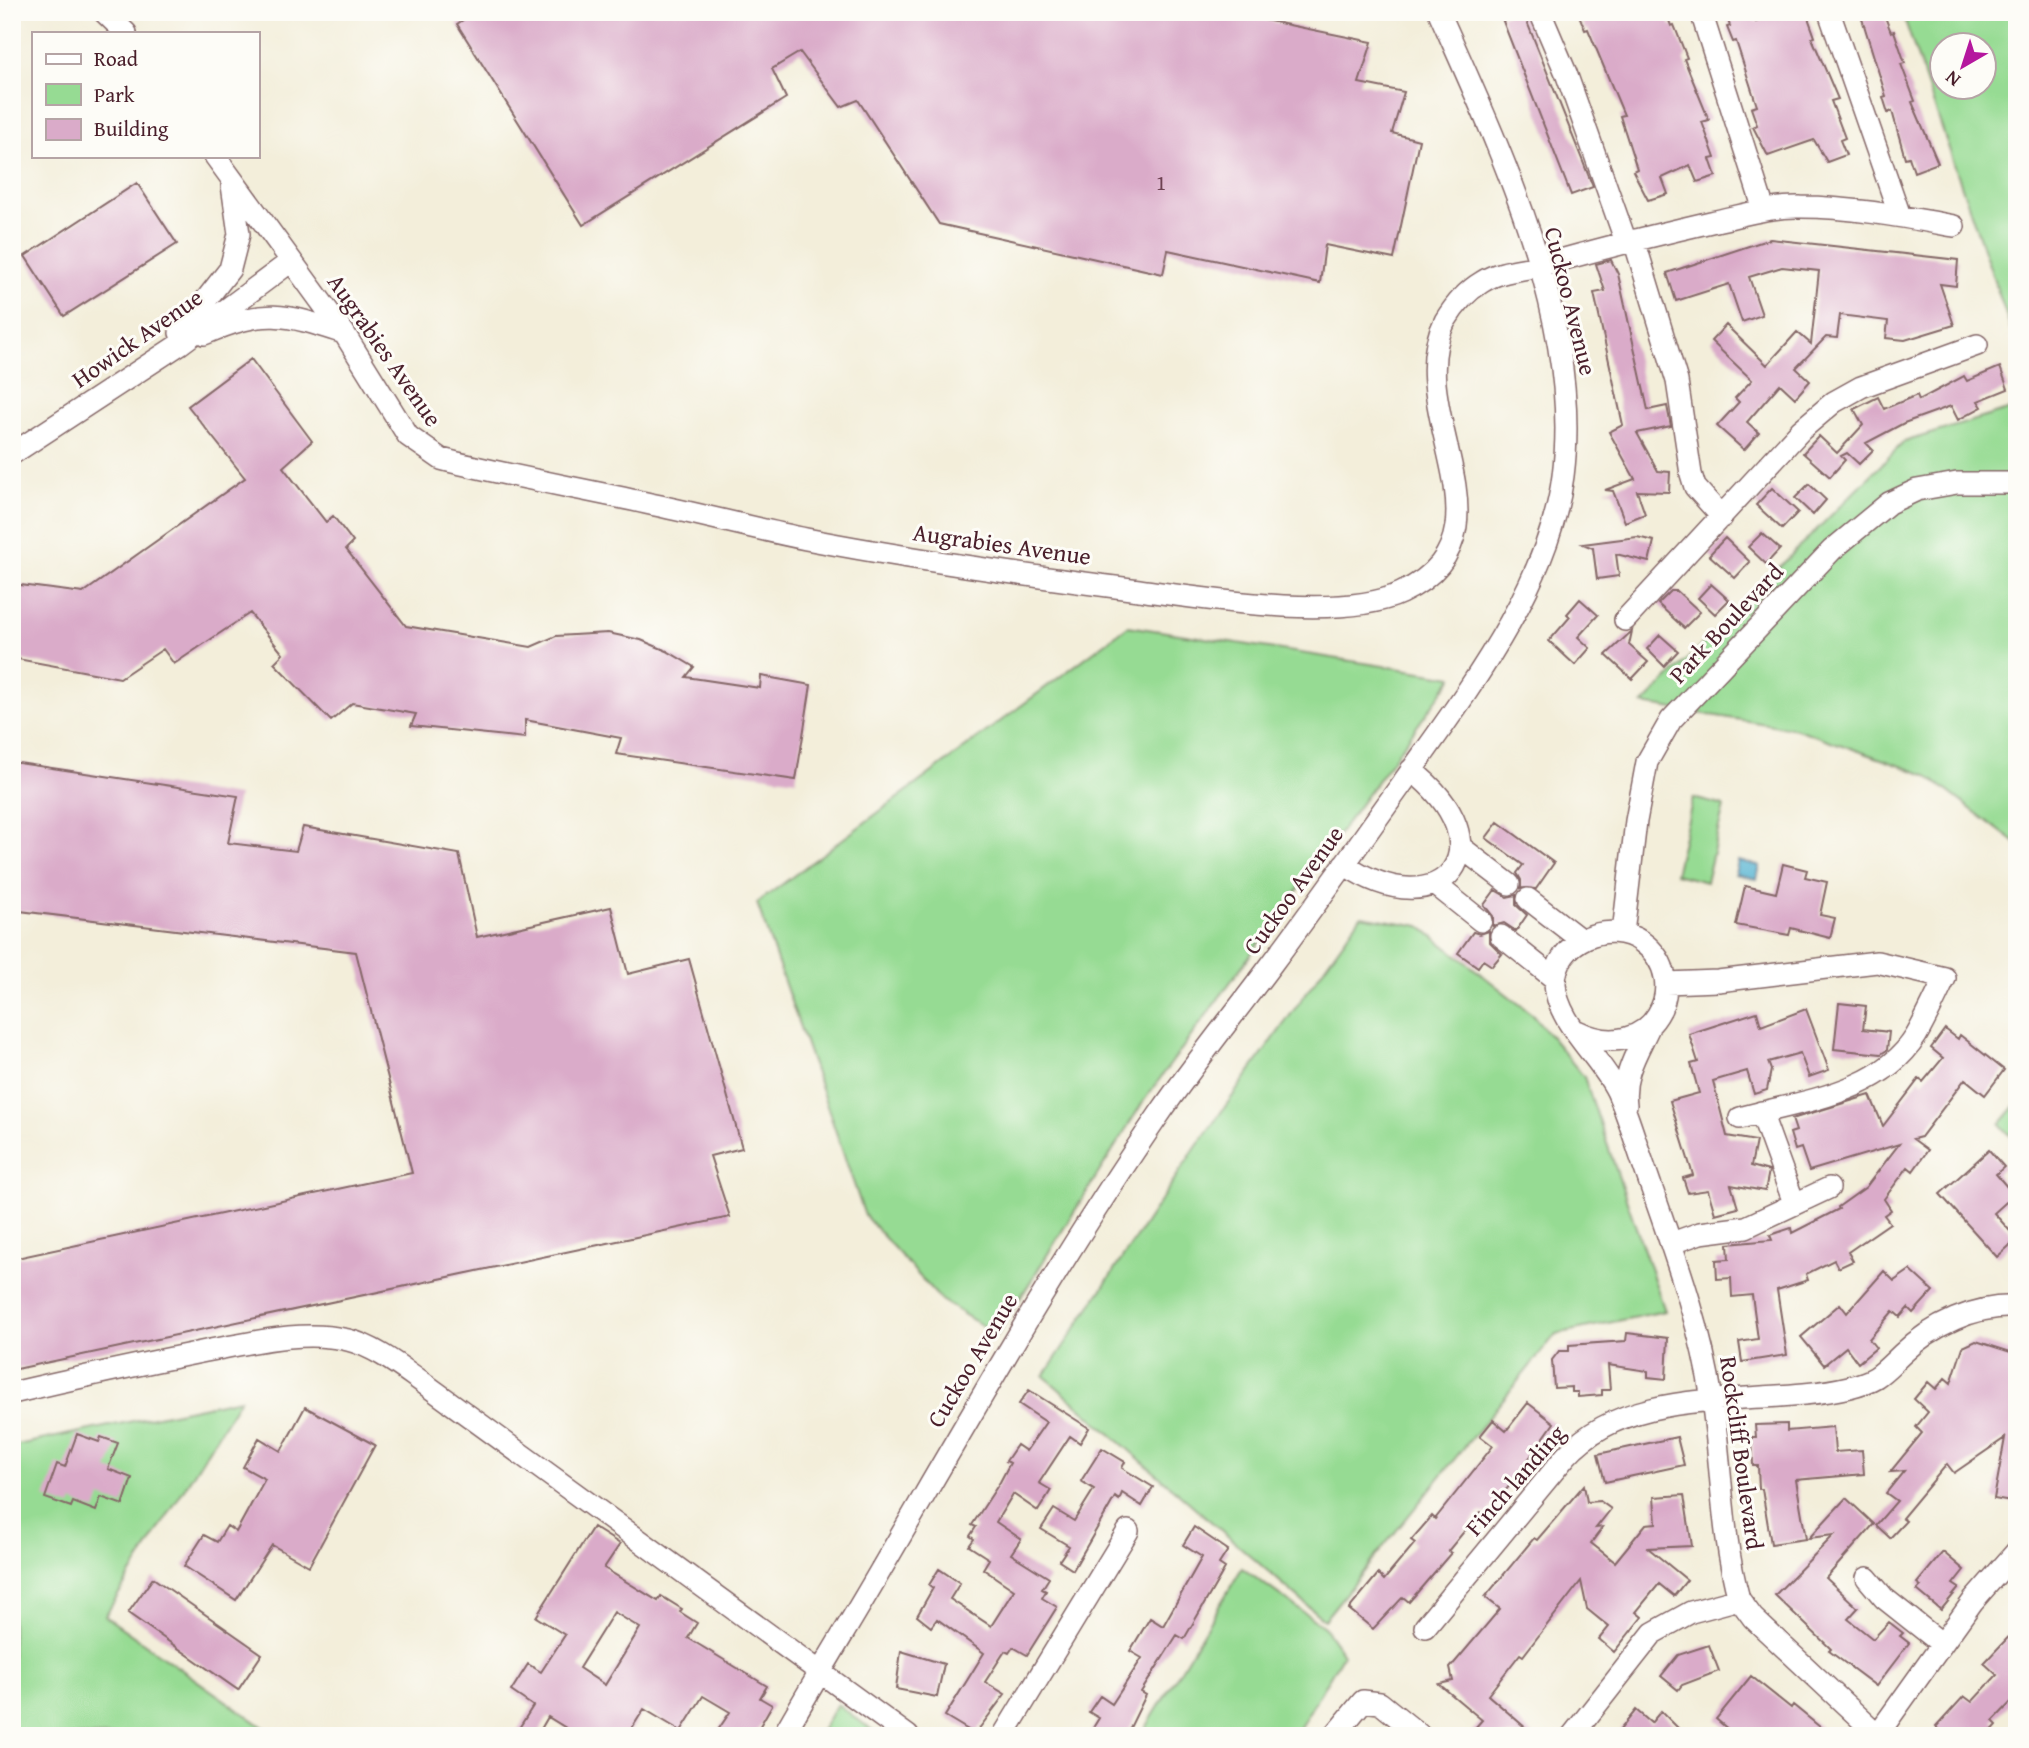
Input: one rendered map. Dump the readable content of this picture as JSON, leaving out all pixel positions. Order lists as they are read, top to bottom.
{
  "streets": {
    "street": [
      "Cuckoo Avenue",
      "Howick Avenue",
      "Augrabies Avenue",
      "Park Boulevard",
      "Rockcliff Boulevard",
      "Finch landing"
    ]
  },
  "crossings": [
    ["Cuckoo Avenue", "Augrabies Avenue"],
    ["Howick Avenue", "Augrabies Avenue"],
    ["Rockcliff Boulevard", "Finch landing"]
  ],
  "house_numbers": ["1"],
  "legend": ["Road", "Park", "Building"],
  "north": "bottom left"
}
